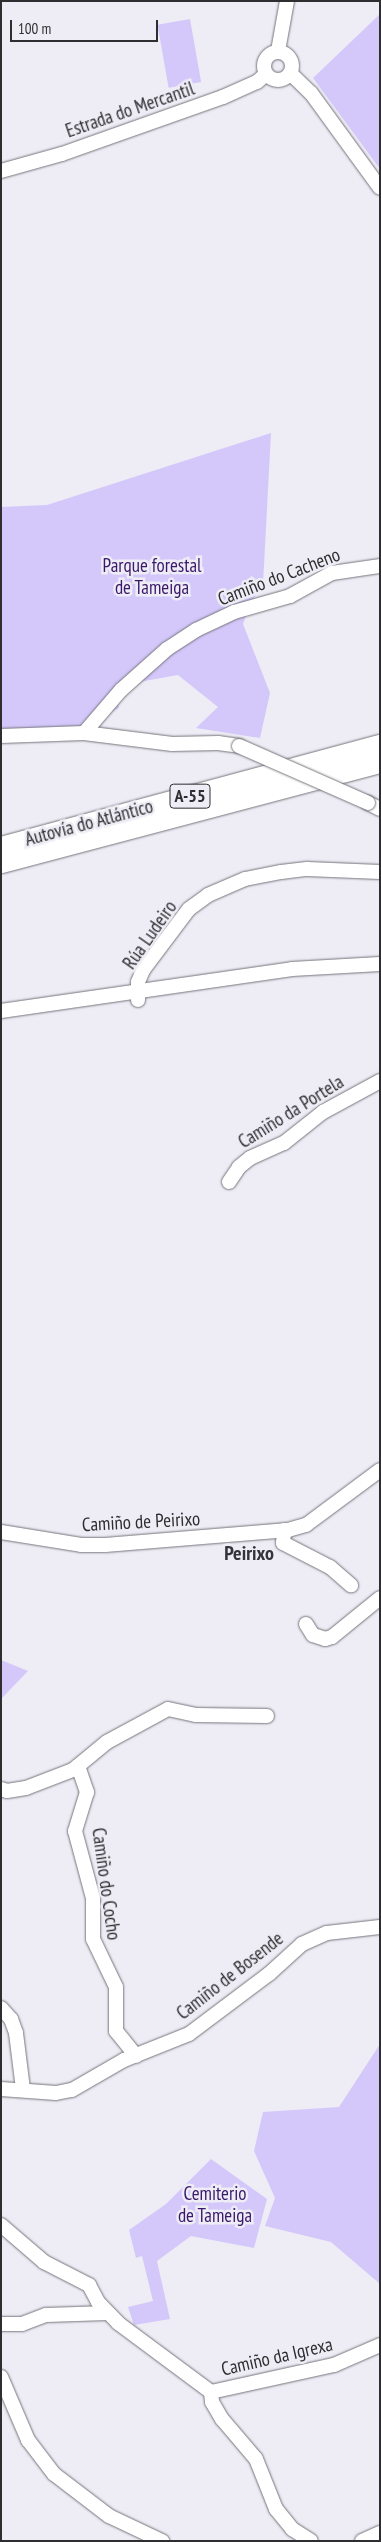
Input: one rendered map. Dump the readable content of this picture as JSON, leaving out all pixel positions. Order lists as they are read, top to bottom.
{
  "streets": {
    "highway": ["A-55", "Autovía do Atlántico"],
    "street": [
      "Estrada do Mercantil",
      "Camiño do Cacheno",
      "Rúa Ludeiro",
      "Camiño da Portela",
      "Camiño de Peirixo",
      "Camiño do Cocho",
      "Camiño de Bosende",
      "Camiño da Igrexa"
    ]
  },
  "crossings": [
    ["Camiño do Cocho", "Camiño de Bosende"]
  ],
  "districts": ["Peirixo"],
  "parks": ["Parque forestal de Tameiga", "Cemiterio de Tameiga"],
  "scale_bar": "100 m"
}
